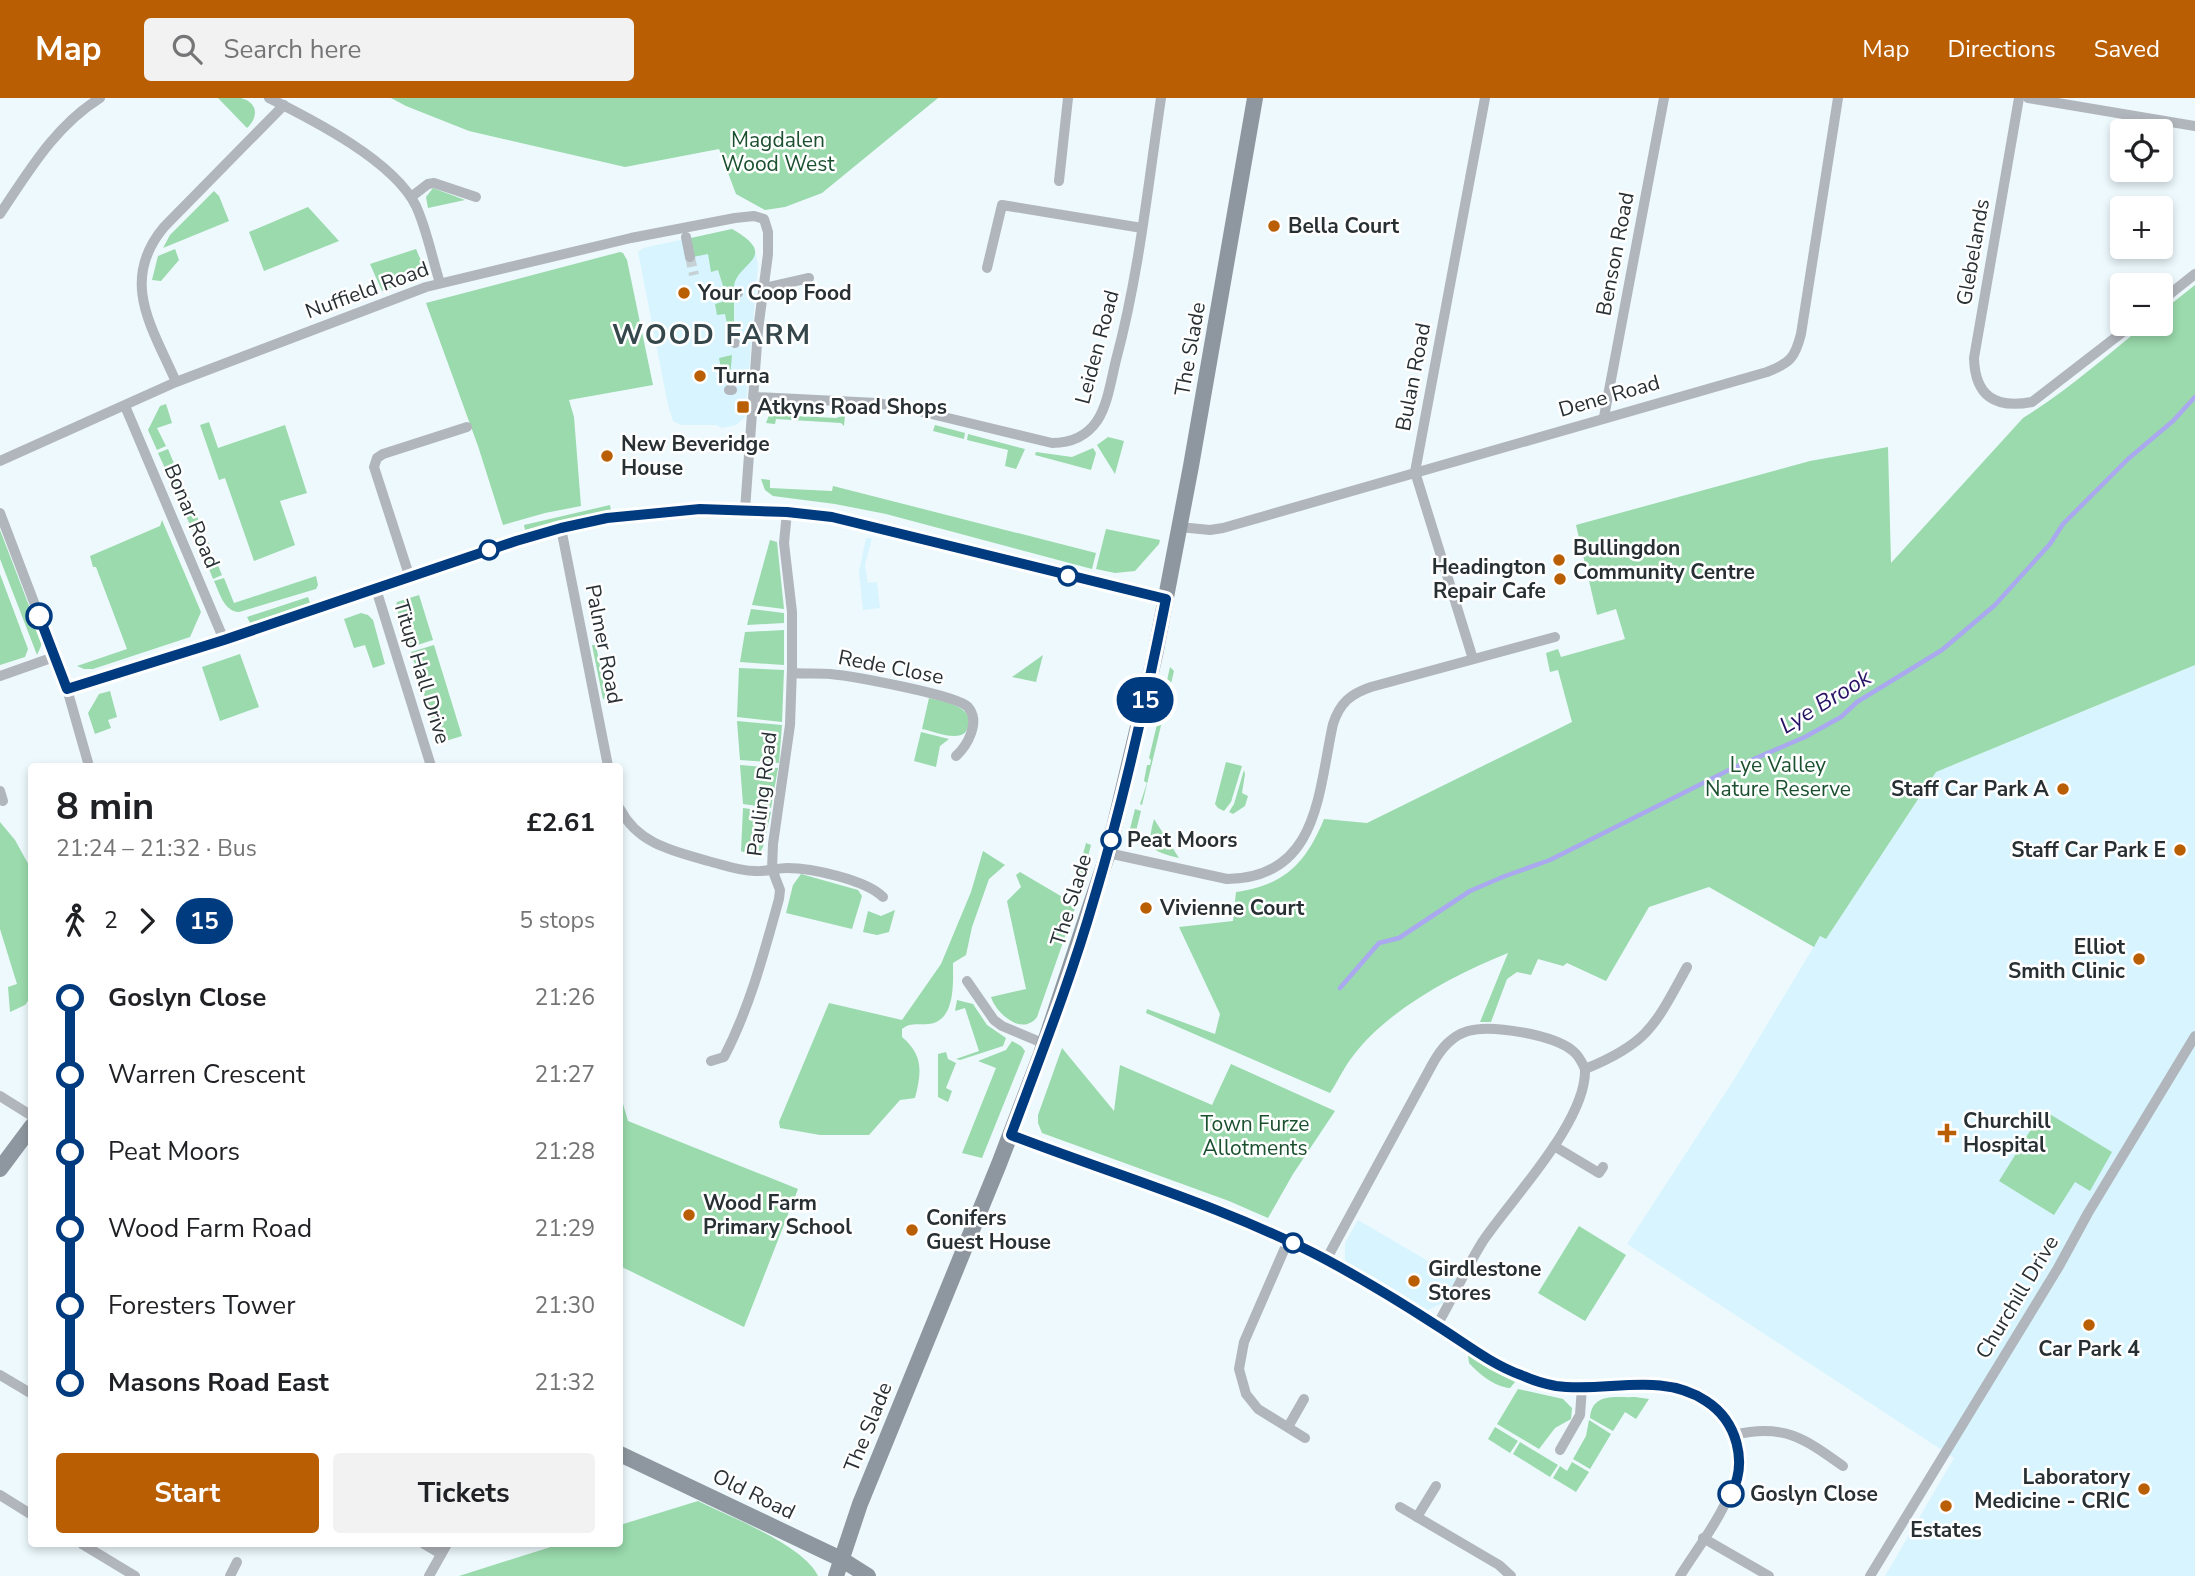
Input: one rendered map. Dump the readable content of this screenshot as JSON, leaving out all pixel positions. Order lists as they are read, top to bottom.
{
  "streets": {
    "main road": ["The Slade", "Old Road"],
    "street": [
      "Glebelands",
      "Benson Road",
      "Nuffield Road",
      "Leiden Road",
      "Bulan Road",
      "Dene Road",
      "Bonar Road",
      "Palmer Road",
      "Rede Close",
      "Titup Hall Drive",
      "Pauling Road",
      "Churchill Drive"
    ]
  },
  "crossings": [
    ["Benson Road", "Dene Road"],
    ["Nuffield Road", "Bonar Road"],
    ["The Slade", "Dene Road"],
    ["The Slade", "Old Road"],
    ["Bulan Road", "Dene Road"],
    ["Rede Close", "Pauling Road"]
  ],
  "districts": ["WOOD FARM"],
  "water": ["Lye Brook"],
  "parks": ["Magdalen Wood West", "Lye Valley Nature Reserve", "Town Furze Allotments"],
  "places": {
    "other": [
      "Bella Court",
      "Your Coop Food",
      "Turna",
      "New Beveridge House",
      "Bullingdon Community Centre",
      "Headington Repair Cafe",
      "Staff Car Park A",
      "Peat Moors",
      "Staff Car Park E",
      "Vivienne Court",
      "Elliot Smith Clinic",
      "Wood Farm Primary School",
      "Conifers Guest House",
      "Girdlestone Stores",
      "Car Park 4",
      "Laboratory Medicine - CRIC",
      "Goslyn Close",
      "Estates"
    ],
    "transit": ["Atkyns Road Shops"],
    "health": ["Churchill Hospital"]
  },
  "lines": ["bus line 15"],
  "page": {
    "header": "Map",
    "search": "Search here",
    "nav": ["Map", "Directions", "Saved"],
    "on_map": "15",
    "map_buttons": ["+", "−"],
    "heading": ["8 min", "21:24 – 21:32 · Bus", "£2.61"],
    "legs": ["2", "15", "5 stops"],
    "list": [
      {
        "name": "Goslyn Close",
        "value": "21:26"
      },
      {
        "name": "Warren Crescent",
        "value": "21:27"
      },
      {
        "name": "Peat Moors",
        "value": "21:28"
      },
      {
        "name": "Wood Farm Road",
        "value": "21:29"
      },
      {
        "name": "Foresters Tower",
        "value": "21:30"
      },
      {
        "name": "Masons Road East",
        "value": "21:32"
      }
    ],
    "buttons": ["Start", "Tickets"]
  }
}
